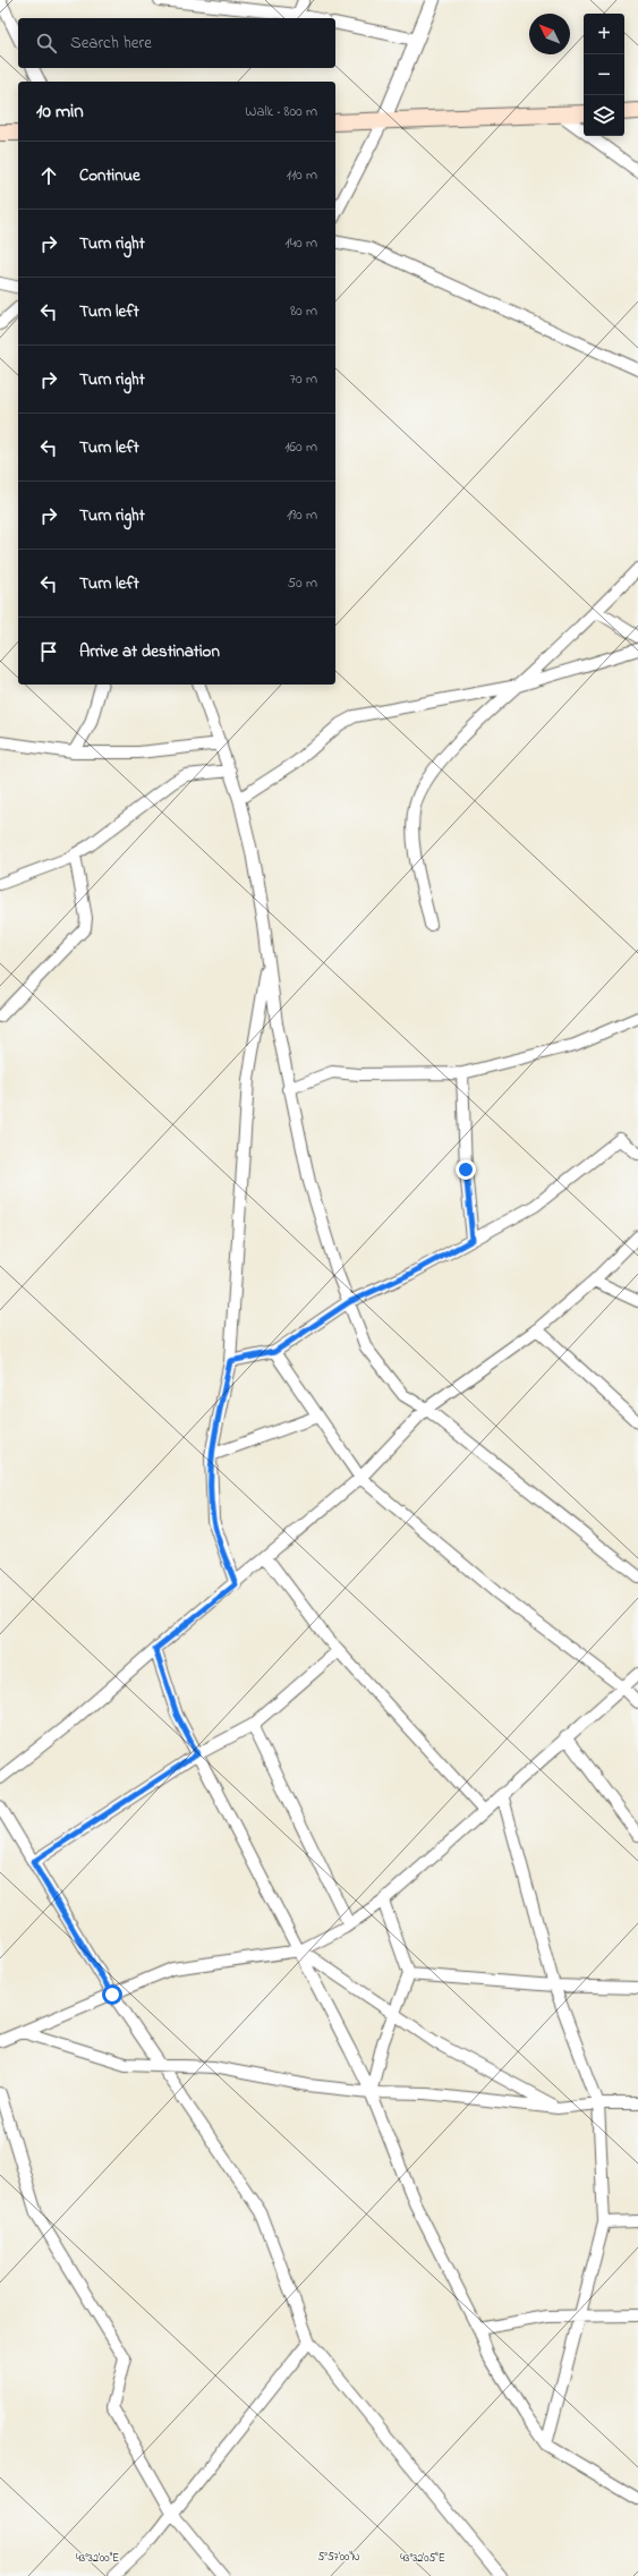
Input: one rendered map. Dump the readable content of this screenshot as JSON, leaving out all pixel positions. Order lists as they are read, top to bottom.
{
  "north": "top left",
  "page": {
    "map_buttons": ["+", "−"],
    "search": "Search here",
    "heading": ["10 min", "Walk · 800 m"],
    "list": [
      ["Continue", "110 m"],
      ["Turn right", "140 m"],
      ["Turn left", "80 m"],
      ["Turn right", "70 m"],
      ["Turn left", "160 m"],
      ["Turn right", "190 m"],
      ["Turn left", "50 m"],
      "Arrive at destination"
    ]
  },
  "coordinates": ["5°57'00\"N", "43°32'00\"E", "43°32'05\"E"]
}
